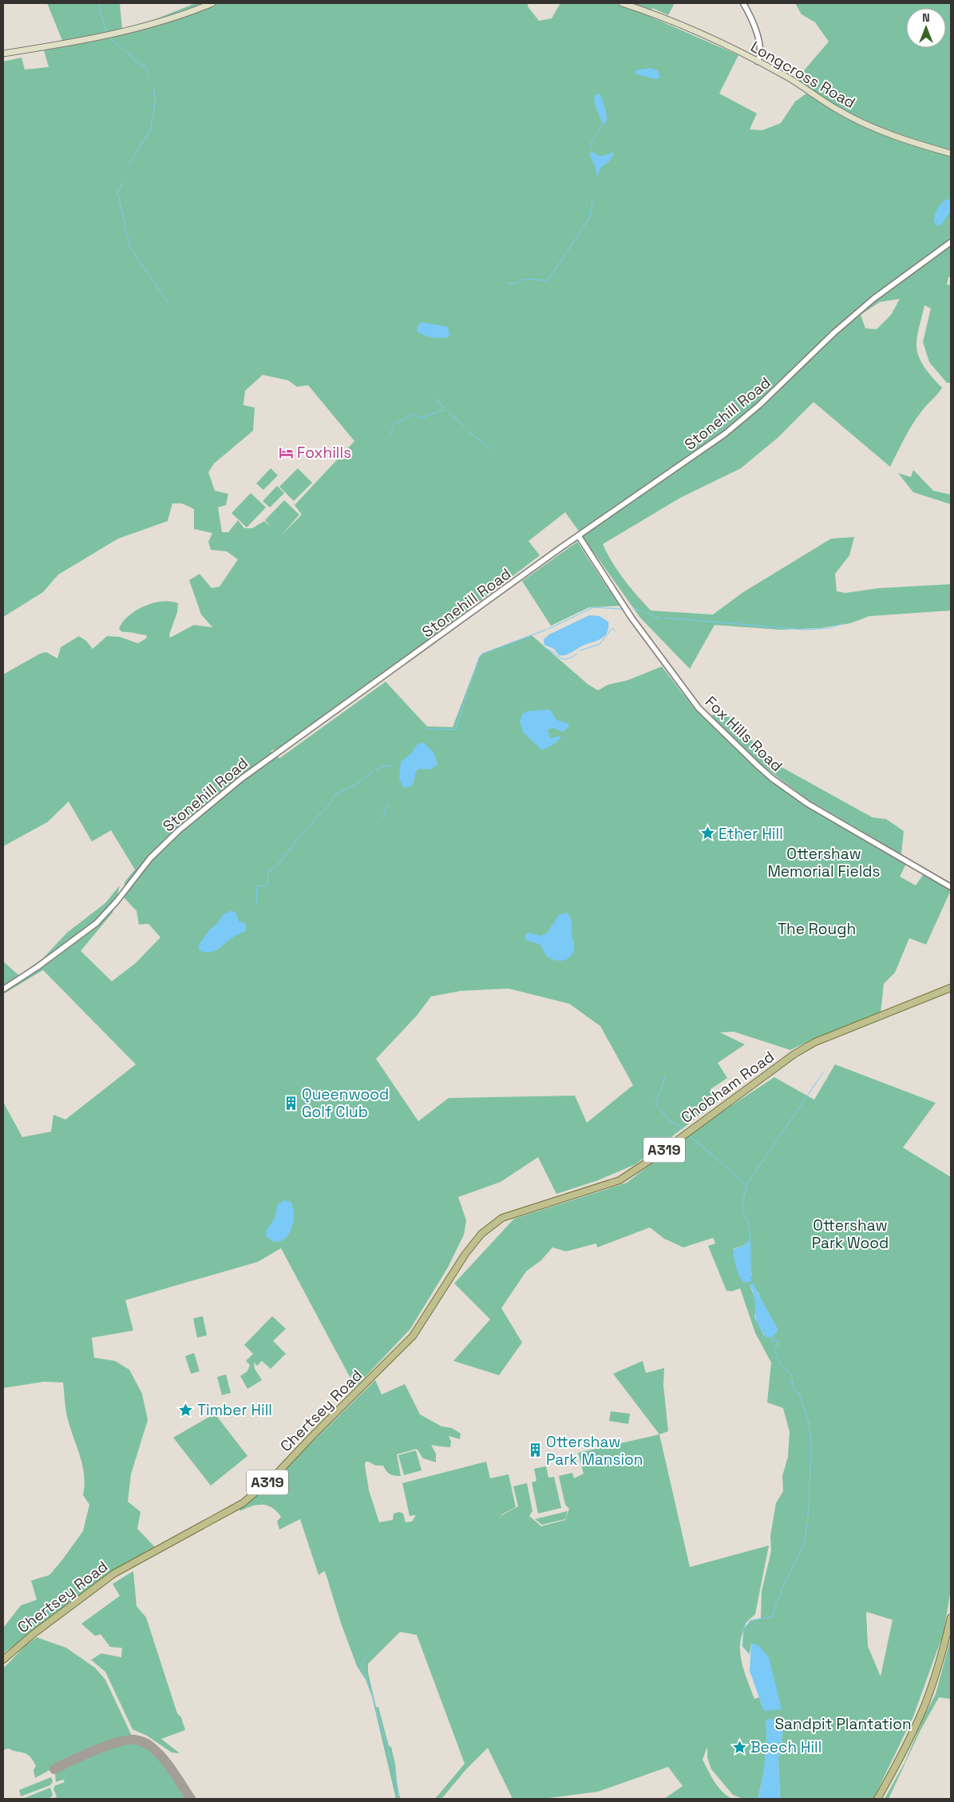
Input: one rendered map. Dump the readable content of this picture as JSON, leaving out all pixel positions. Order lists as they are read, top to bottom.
{
  "streets": {
    "main road": [
      "Longcross Road",
      "Chobham Road",
      "A319",
      "Chertsey Road"
    ],
    "street": ["Stonehill Road", "Fox Hills Road"]
  },
  "crossings": [
    ["Stonehill Road", "Fox Hills Road"],
    ["Chobham Road", "Chertsey Road"]
  ],
  "parks": [
    "Ottershaw Memorial Fields",
    "The Rough",
    "Ottershaw Park Wood",
    "Sandpit Plantation"
  ],
  "places": {
    "hotel": ["Foxhills"],
    "place": ["Ether Hill", "Timber Hill", "Beech Hill"],
    "building": ["Queenwood Golf Club", "Ottershaw Park Mansion"]
  },
  "north": "top"
}
